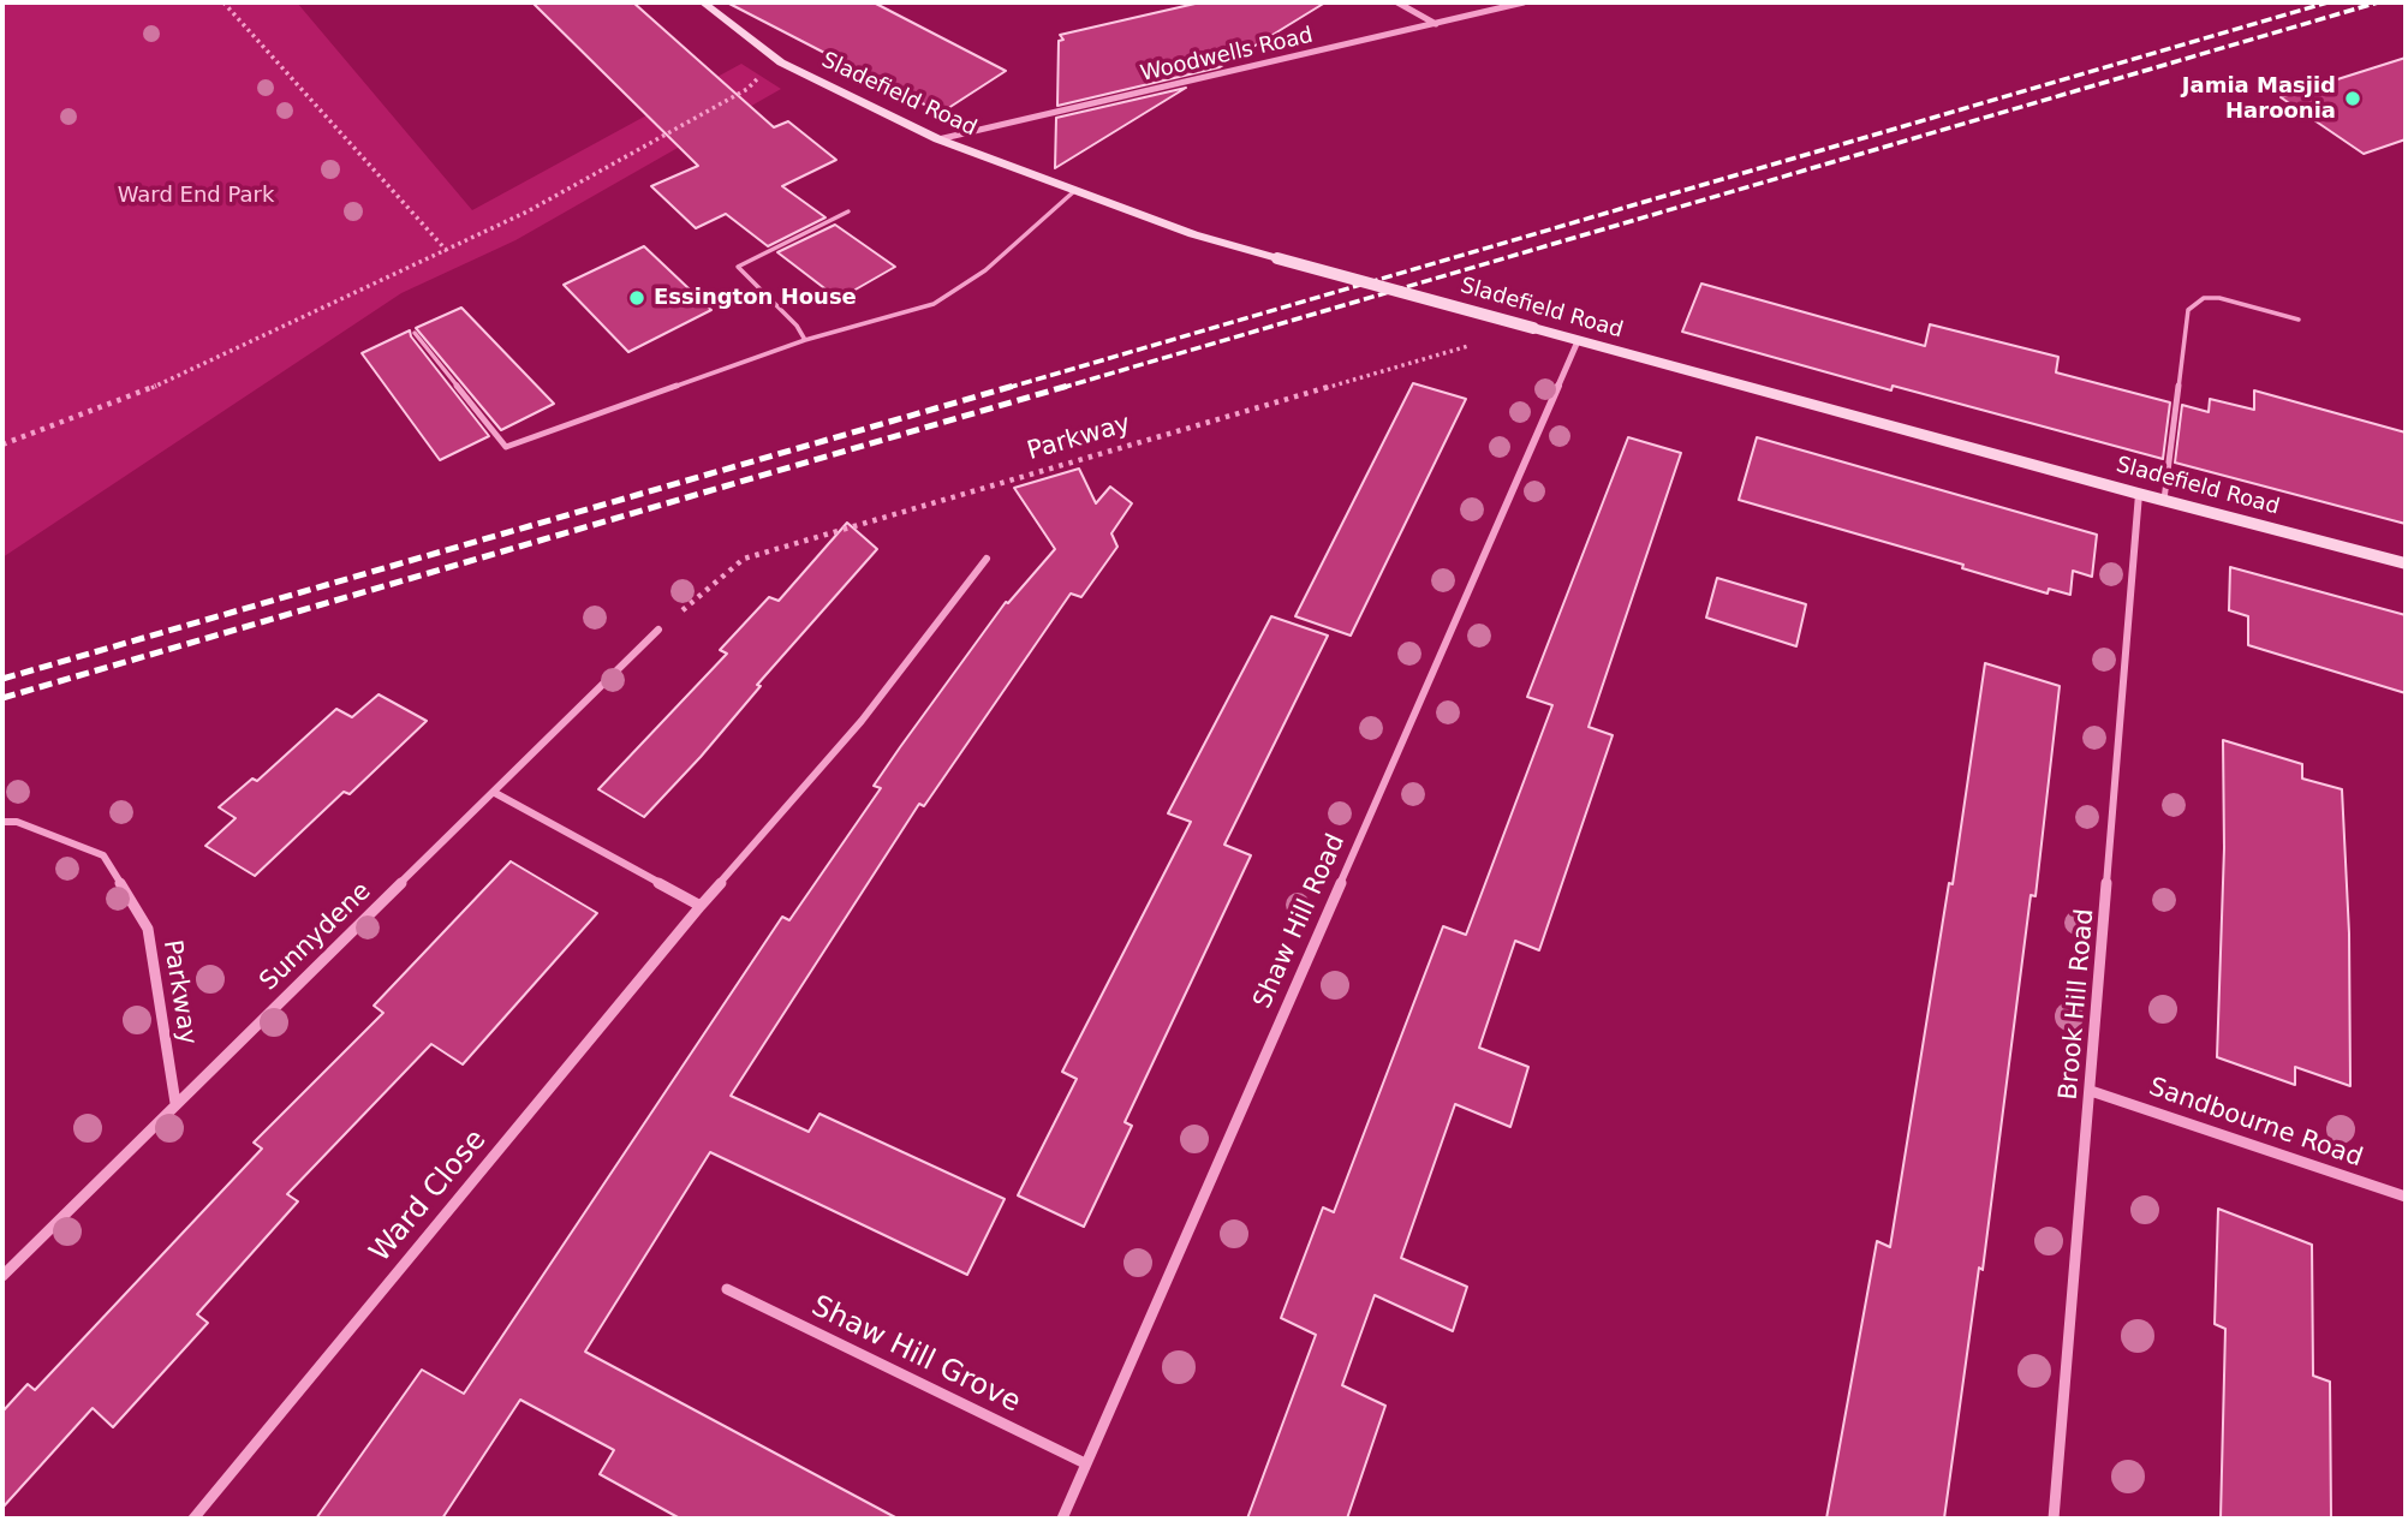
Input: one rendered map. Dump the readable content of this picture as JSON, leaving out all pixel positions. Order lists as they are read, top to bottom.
{
  "streets": {
    "street": [
      "Woodwells Road",
      "Sladefield Road",
      "Parkway",
      "Shaw Hill Road",
      "Sunnydene",
      "Brook Hill Road",
      "Sandbourne Road",
      "Ward Close",
      "Shaw Hill Grove"
    ]
  },
  "crossings": [
    ["Woodwells Road", "Sladefield Road"],
    ["Sladefield Road", "Shaw Hill Road"],
    ["Sladefield Road", "Brook Hill Road"],
    ["Parkway", "Sunnydene"],
    ["Shaw Hill Road", "Shaw Hill Grove"],
    ["Brook Hill Road", "Sandbourne Road"]
  ],
  "parks": ["Ward End Park"],
  "places": ["Jamia Masjid Haroonia", "Essington House"]
}
